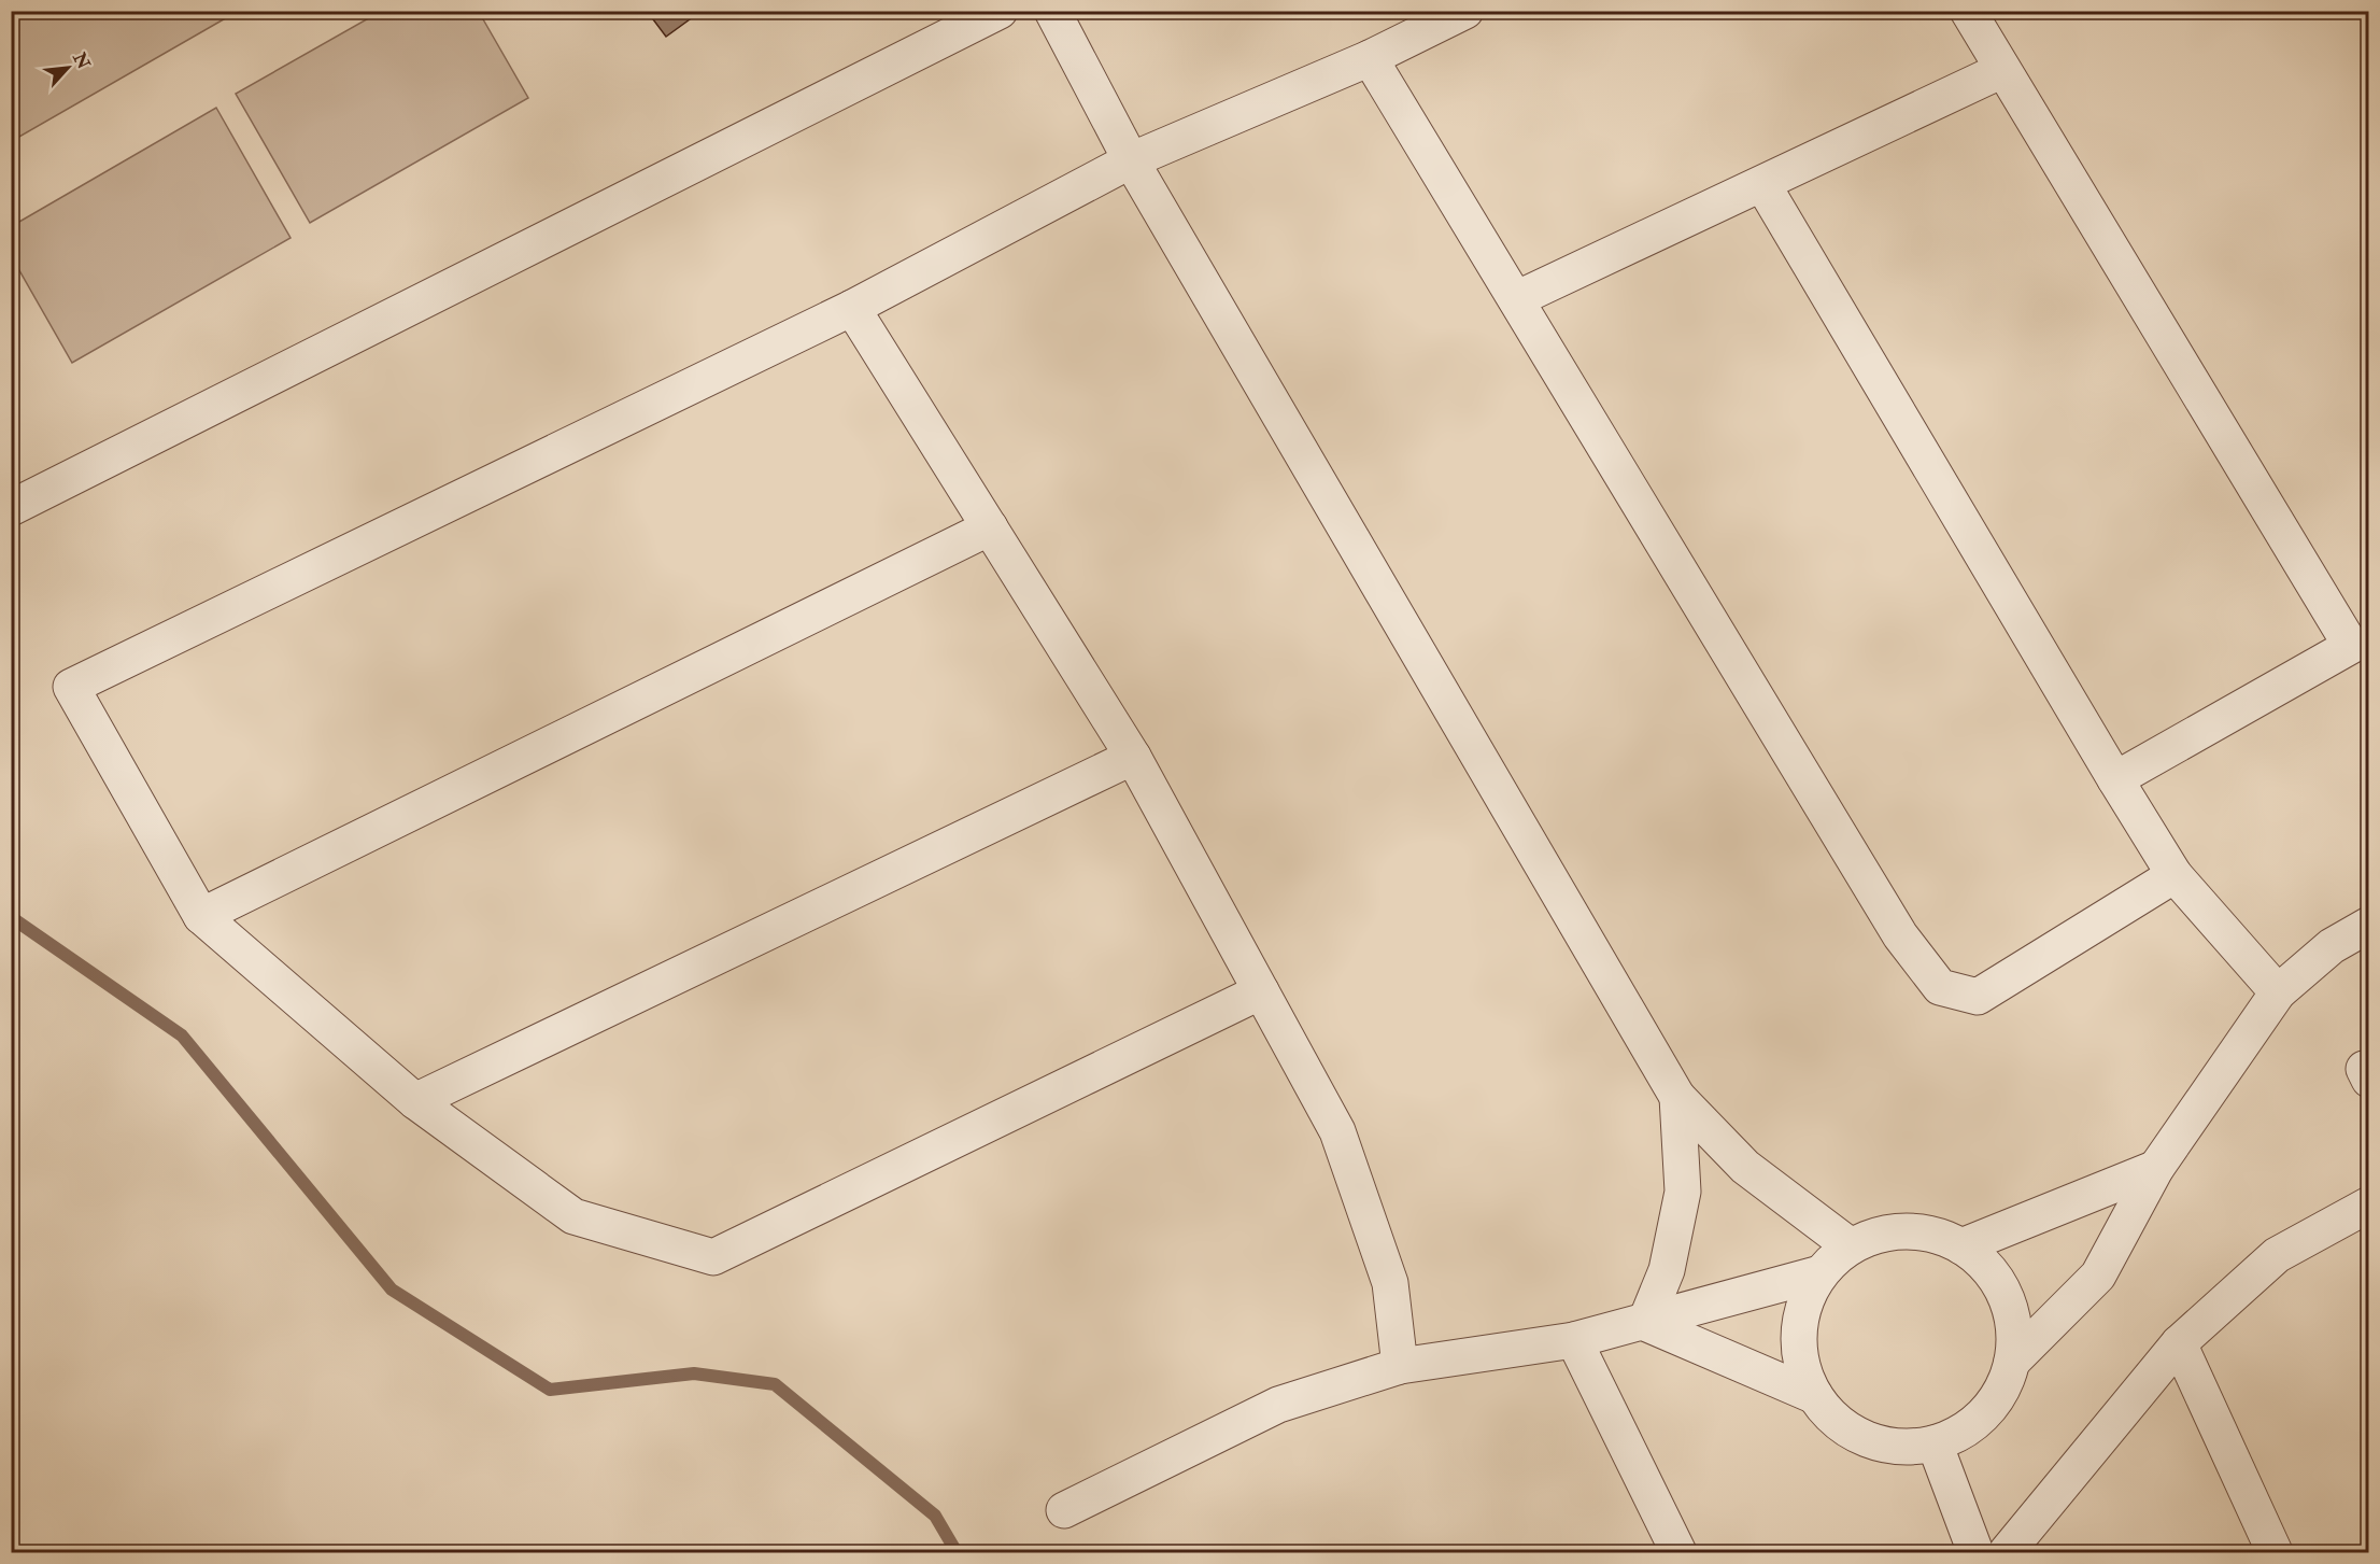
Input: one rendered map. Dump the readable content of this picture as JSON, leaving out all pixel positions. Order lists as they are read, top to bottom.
{
  "north": "top right"
}
